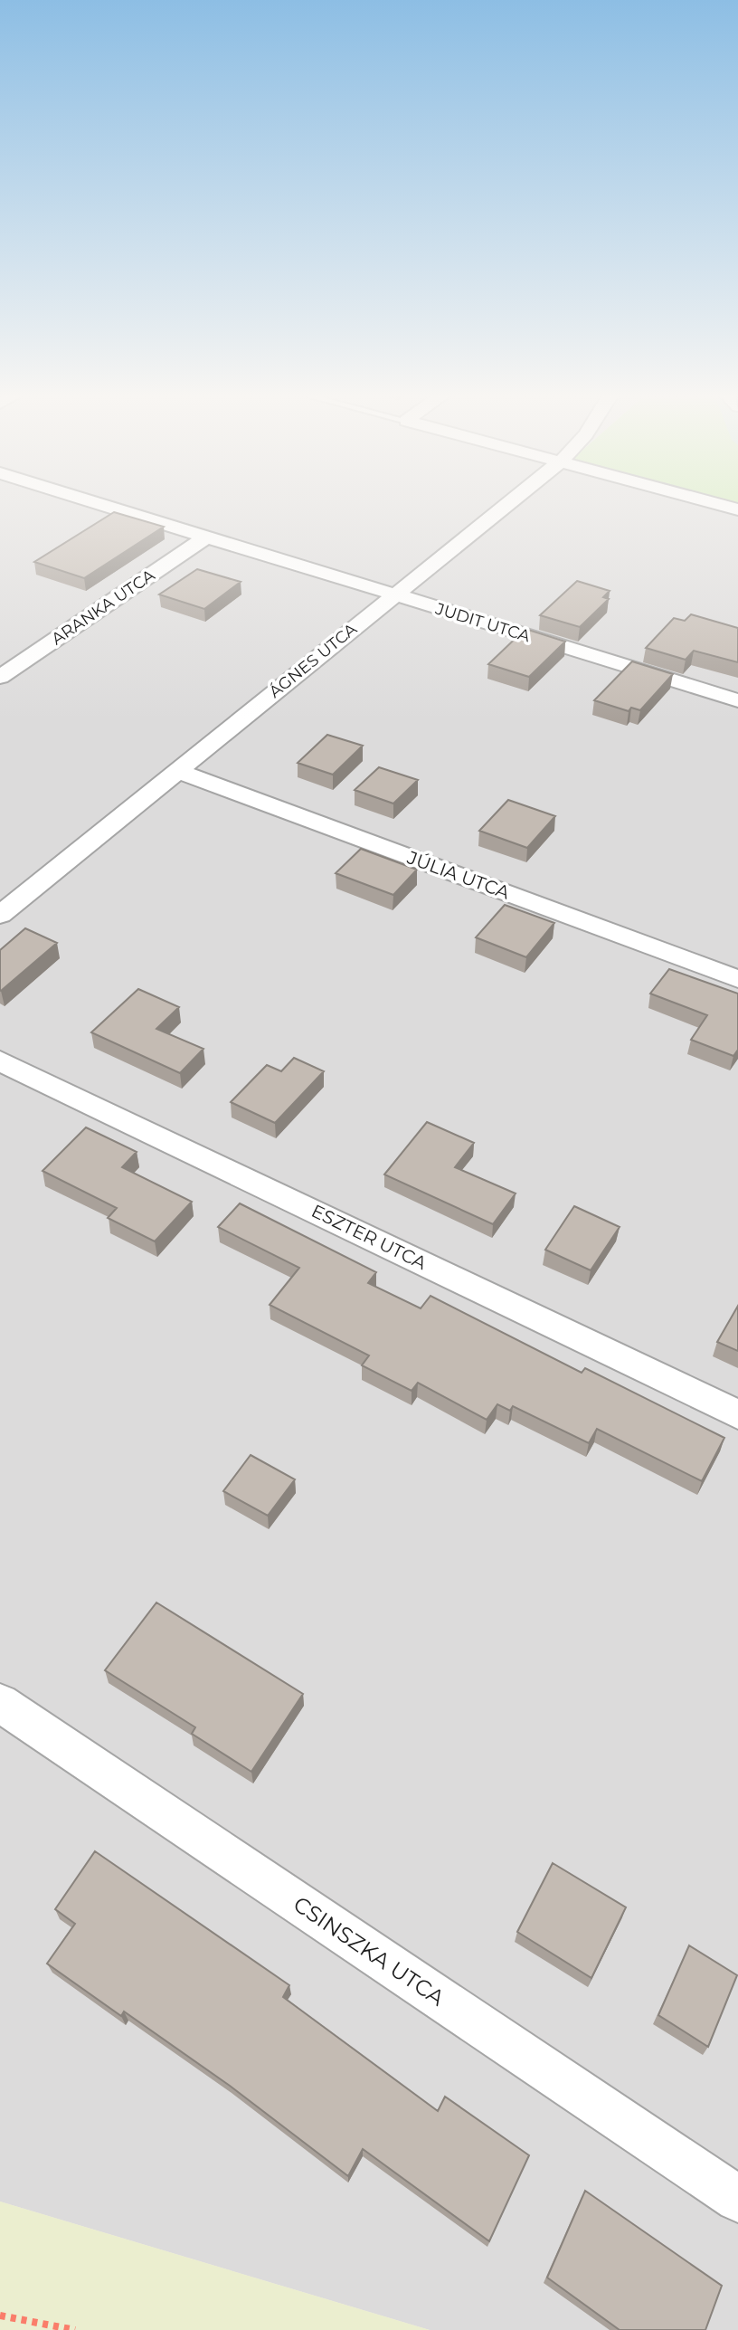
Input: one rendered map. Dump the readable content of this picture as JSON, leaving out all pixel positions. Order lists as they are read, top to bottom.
{
  "streets": {
    "street": [
      "ARANKA UTCA",
      "JUDIT UTCA",
      "ÁGNES UTCA",
      "JÚLIA UTCA",
      "ESZTER UTCA",
      "CSINSZKA UTCA"
    ]
  },
  "crossings": [
    ["ARANKA UTCA", "JUDIT UTCA"],
    ["JUDIT UTCA", "ÁGNES UTCA"],
    ["ÁGNES UTCA", "JÚLIA UTCA"]
  ]
}
